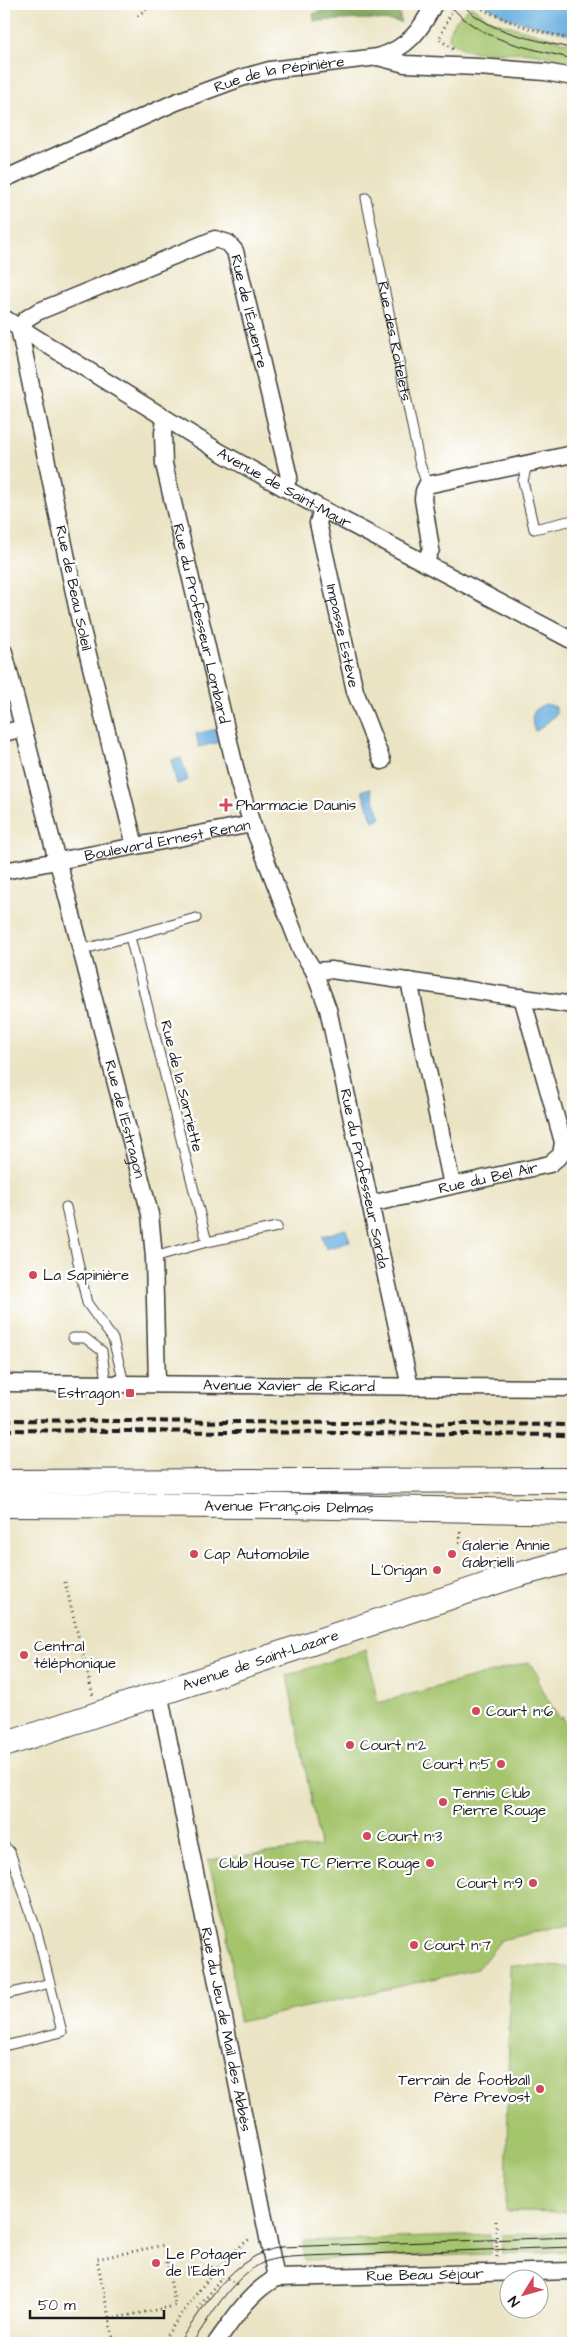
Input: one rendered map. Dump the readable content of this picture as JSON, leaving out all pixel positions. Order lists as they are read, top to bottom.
{
  "streets": {
    "main road": ["Avenue François Delmas", "Avenue de Saint-Lazare"],
    "street": [
      "Rue de la Pépinière",
      "Rue de l'Équerre",
      "Rue des Roitelets",
      "Avenue de Saint-Maur",
      "Rue de Beau Soleil",
      "Rue du Professeur Lombard",
      "Impasse Estève",
      "Boulevard Ernest Renan",
      "Rue de l'Estragon",
      "Rue du Bel Air",
      "Rue du Professeur Sarda",
      "Avenue Xavier de Ricard",
      "Rue du Jeu de Mail des Abbés",
      "Rue Beau Séjour"
    ],
    "lane": ["Rue de la Sarriette"]
  },
  "crossings": [
    ["Rue de l'Équerre", "Avenue de Saint-Maur"],
    ["Rue de l'Équerre", "Rue de Beau Soleil"],
    ["Rue des Roitelets", "Avenue de Saint-Maur"],
    ["Avenue de Saint-Maur", "Rue de Beau Soleil"],
    ["Avenue de Saint-Maur", "Rue du Professeur Lombard"],
    ["Avenue de Saint-Maur", "Impasse Estève"],
    ["Rue de Beau Soleil", "Boulevard Ernest Renan"],
    ["Rue du Professeur Lombard", "Boulevard Ernest Renan"],
    ["Boulevard Ernest Renan", "Rue de l'Estragon"],
    ["Boulevard Ernest Renan", "Rue du Professeur Sarda"],
    ["Rue de l'Estragon", "Avenue Xavier de Ricard"],
    ["Rue du Bel Air", "Rue du Professeur Sarda"],
    ["Rue du Professeur Sarda", "Avenue Xavier de Ricard"],
    ["Avenue de Saint-Lazare", "Rue du Jeu de Mail des Abbés"],
    ["Rue du Jeu de Mail des Abbés", "Rue Beau Séjour"]
  ],
  "places": {
    "health": ["Pharmacie Daunis"],
    "other": [
      "La Sapinière",
      "Cap Automobile",
      "Galerie Annie Gabrielli",
      "L'Origan",
      "Central téléphonique",
      "Court n°6",
      "Court n°2",
      "Court n°5",
      "Tennis Club Pierre Rouge",
      "Court n°3",
      "Club House TC Pierre Rouge",
      "Court n°9",
      "Court n°7",
      "Terrain de football Père Prevost",
      "Le Potager de l'Eden"
    ],
    "transit": ["Estragon"]
  },
  "scale_bar": "50 m",
  "north": "bottom left"
}
